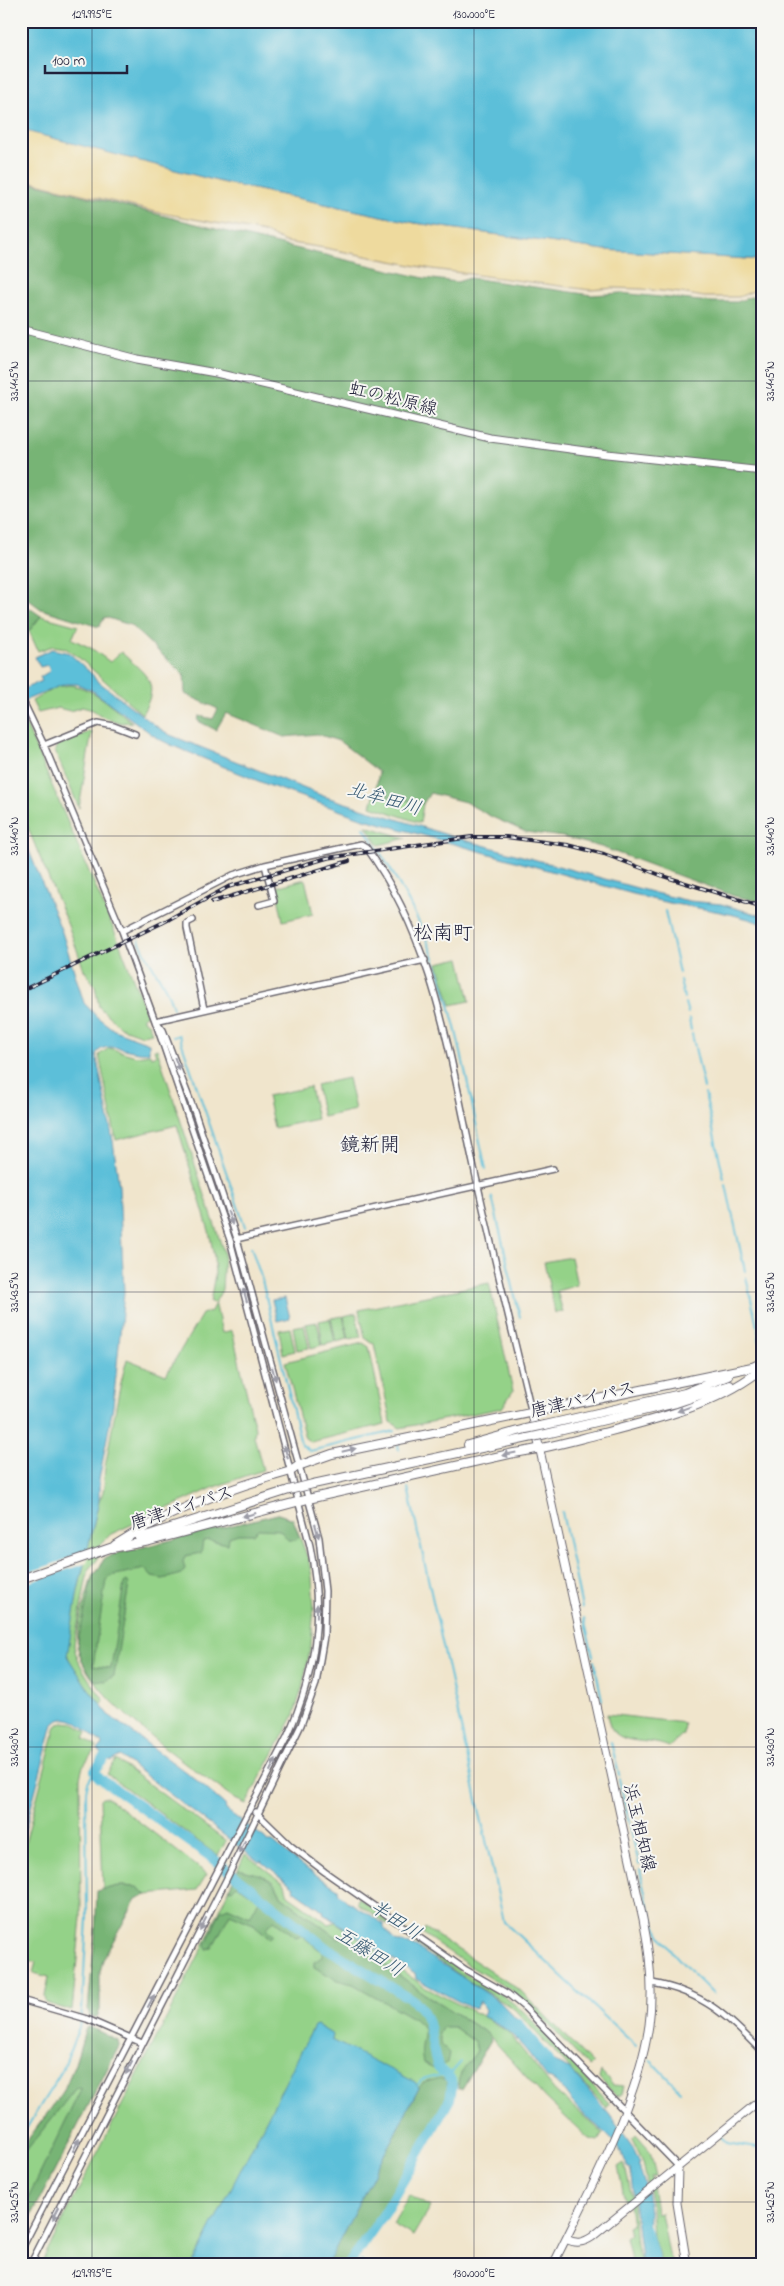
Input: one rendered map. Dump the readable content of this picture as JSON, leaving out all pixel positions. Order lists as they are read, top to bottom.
{
  "streets": {
    "highway": ["唐津バイパス"],
    "main road": ["虹の松原線", "浜玉相知線"]
  },
  "districts": ["松南町", "鏡新開"],
  "water": ["北牟田川", "半田川", "五藤田川"],
  "scale_bar": "100 m",
  "coordinates": [
    "129.995°E",
    "130.000°E",
    "33.445°N",
    "33.440°N",
    "33.435°N",
    "33.430°N",
    "33.425°N"
  ]
}
